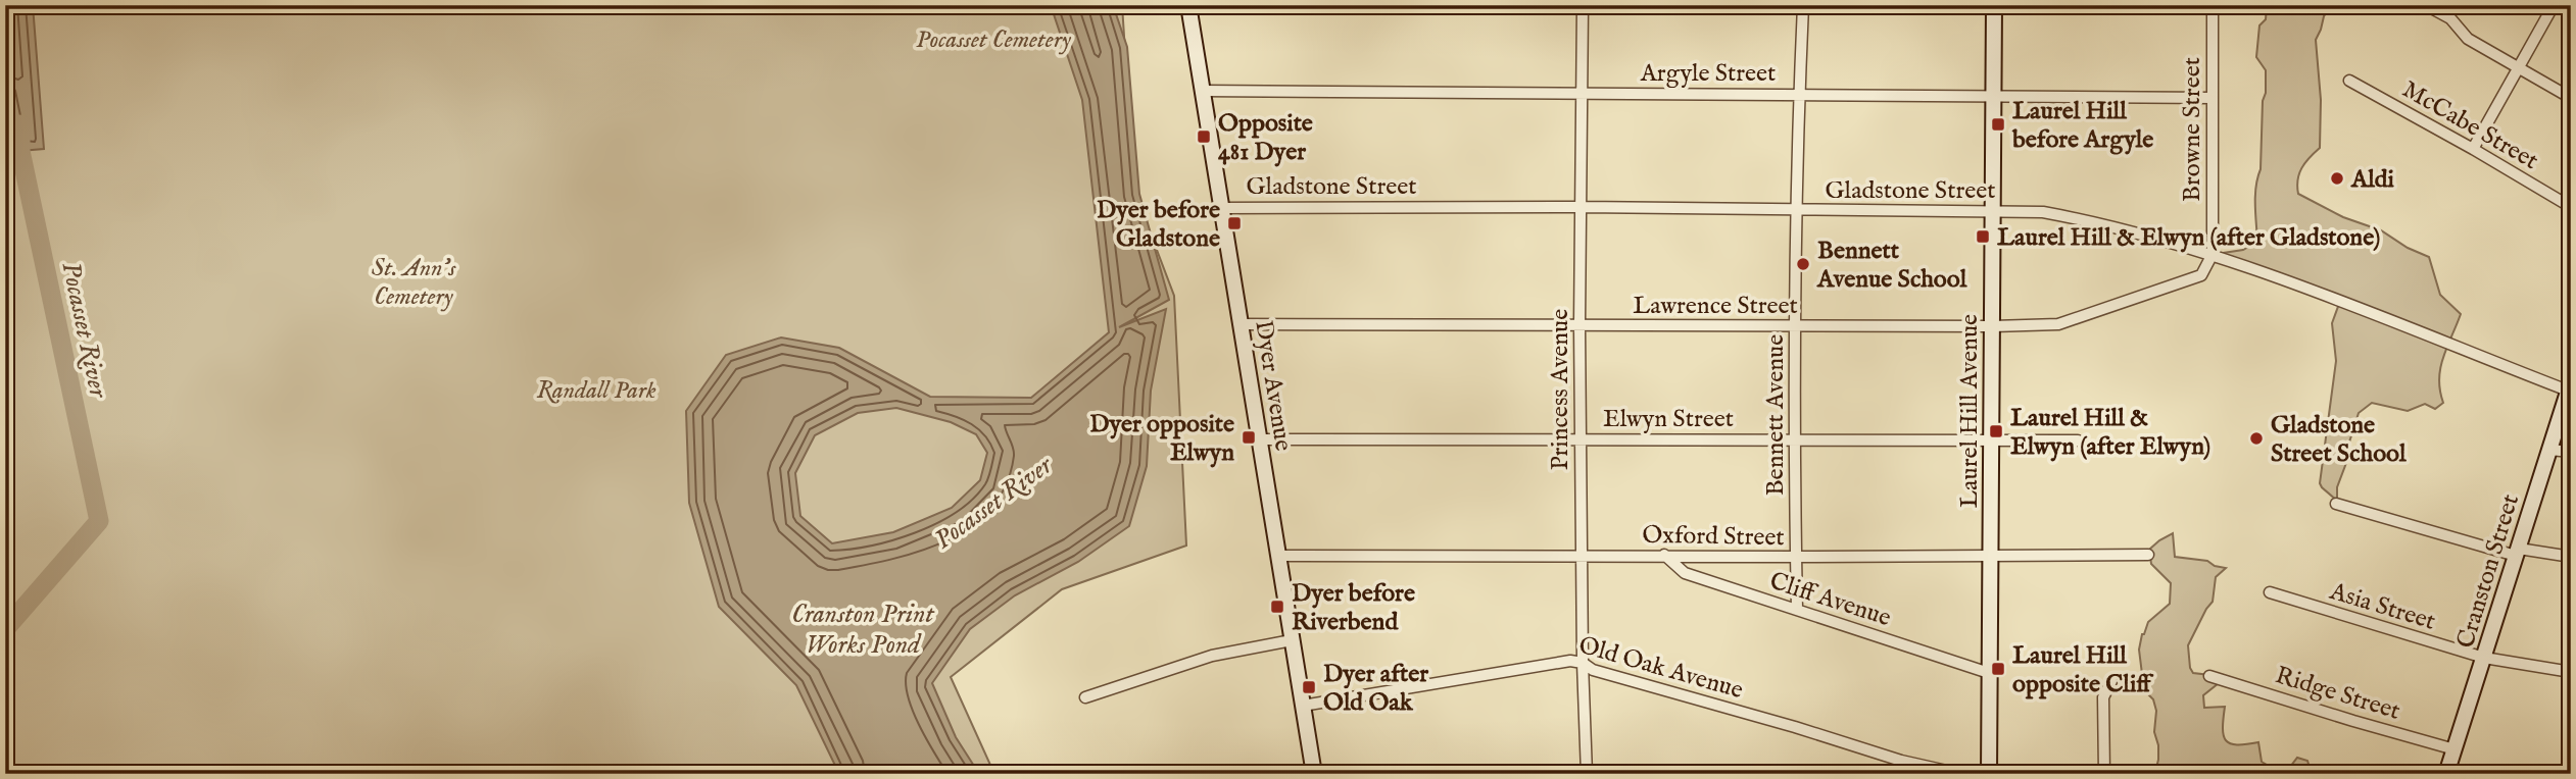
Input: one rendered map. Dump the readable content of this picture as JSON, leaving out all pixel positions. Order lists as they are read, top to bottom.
{
  "streets": {
    "main road": ["Dyer Avenue", "Laurel Hill Avenue", "Cranston Street"],
    "street": [
      "Argyle Street",
      "McCabe Street",
      "Browne Street",
      "Gladstone Street",
      "Lawrence Street",
      "Princess Avenue",
      "Bennett Avenue",
      "Elwyn Street",
      "Oxford Street",
      "Cliff Avenue",
      "Asia Street",
      "Old Oak Avenue",
      "Ridge Street"
    ]
  },
  "crossings": [
    ["Argyle Street", "Browne Street"],
    ["Argyle Street", "Dyer Avenue"],
    ["Argyle Street", "Princess Avenue"],
    ["Argyle Street", "Laurel Hill Avenue"],
    ["Argyle Street", "Bennett Avenue"],
    ["Browne Street", "Gladstone Street"],
    ["Browne Street", "Lawrence Street"],
    ["Gladstone Street", "Lawrence Street"],
    ["Gladstone Street", "Dyer Avenue"],
    ["Gladstone Street", "Princess Avenue"],
    ["Gladstone Street", "Laurel Hill Avenue"],
    ["Gladstone Street", "Bennett Avenue"],
    ["Gladstone Street", "Cranston Street"],
    ["Lawrence Street", "Dyer Avenue"],
    ["Lawrence Street", "Princess Avenue"],
    ["Lawrence Street", "Laurel Hill Avenue"],
    ["Lawrence Street", "Bennett Avenue"],
    ["Dyer Avenue", "Elwyn Street"],
    ["Dyer Avenue", "Oxford Street"],
    ["Dyer Avenue", "Old Oak Avenue"],
    ["Princess Avenue", "Elwyn Street"],
    ["Princess Avenue", "Oxford Street"],
    ["Princess Avenue", "Old Oak Avenue"],
    ["Laurel Hill Avenue", "Elwyn Street"],
    ["Laurel Hill Avenue", "Oxford Street"],
    ["Laurel Hill Avenue", "Cliff Avenue"],
    ["Bennett Avenue", "Elwyn Street"],
    ["Bennett Avenue", "Oxford Street"],
    ["Bennett Avenue", "Cliff Avenue"],
    ["Oxford Street", "Cliff Avenue"],
    ["Cranston Street", "Asia Street"],
    ["Cranston Street", "Ridge Street"]
  ],
  "water": ["Pocasset River", "Cranston Print Works Pond"],
  "parks": ["Pocasset Cemetery", "St. Ann's Cemetery", "Randall Park"],
  "places": {
    "transit": [
      "Laurel Hill before Argyle",
      "Opposite 481 Dyer",
      "Dyer before Gladstone",
      "Laurel Hill & Elwyn (after Gladstone)",
      "Laurel Hill & Elwyn (after Elwyn)",
      "Dyer opposite Elwyn",
      "Dyer before Riverbend",
      "Laurel Hill opposite Cliff",
      "Dyer after Old Oak"
    ],
    "other": ["Aldi", "Bennett Avenue School", "Gladstone Street School"]
  }
}
